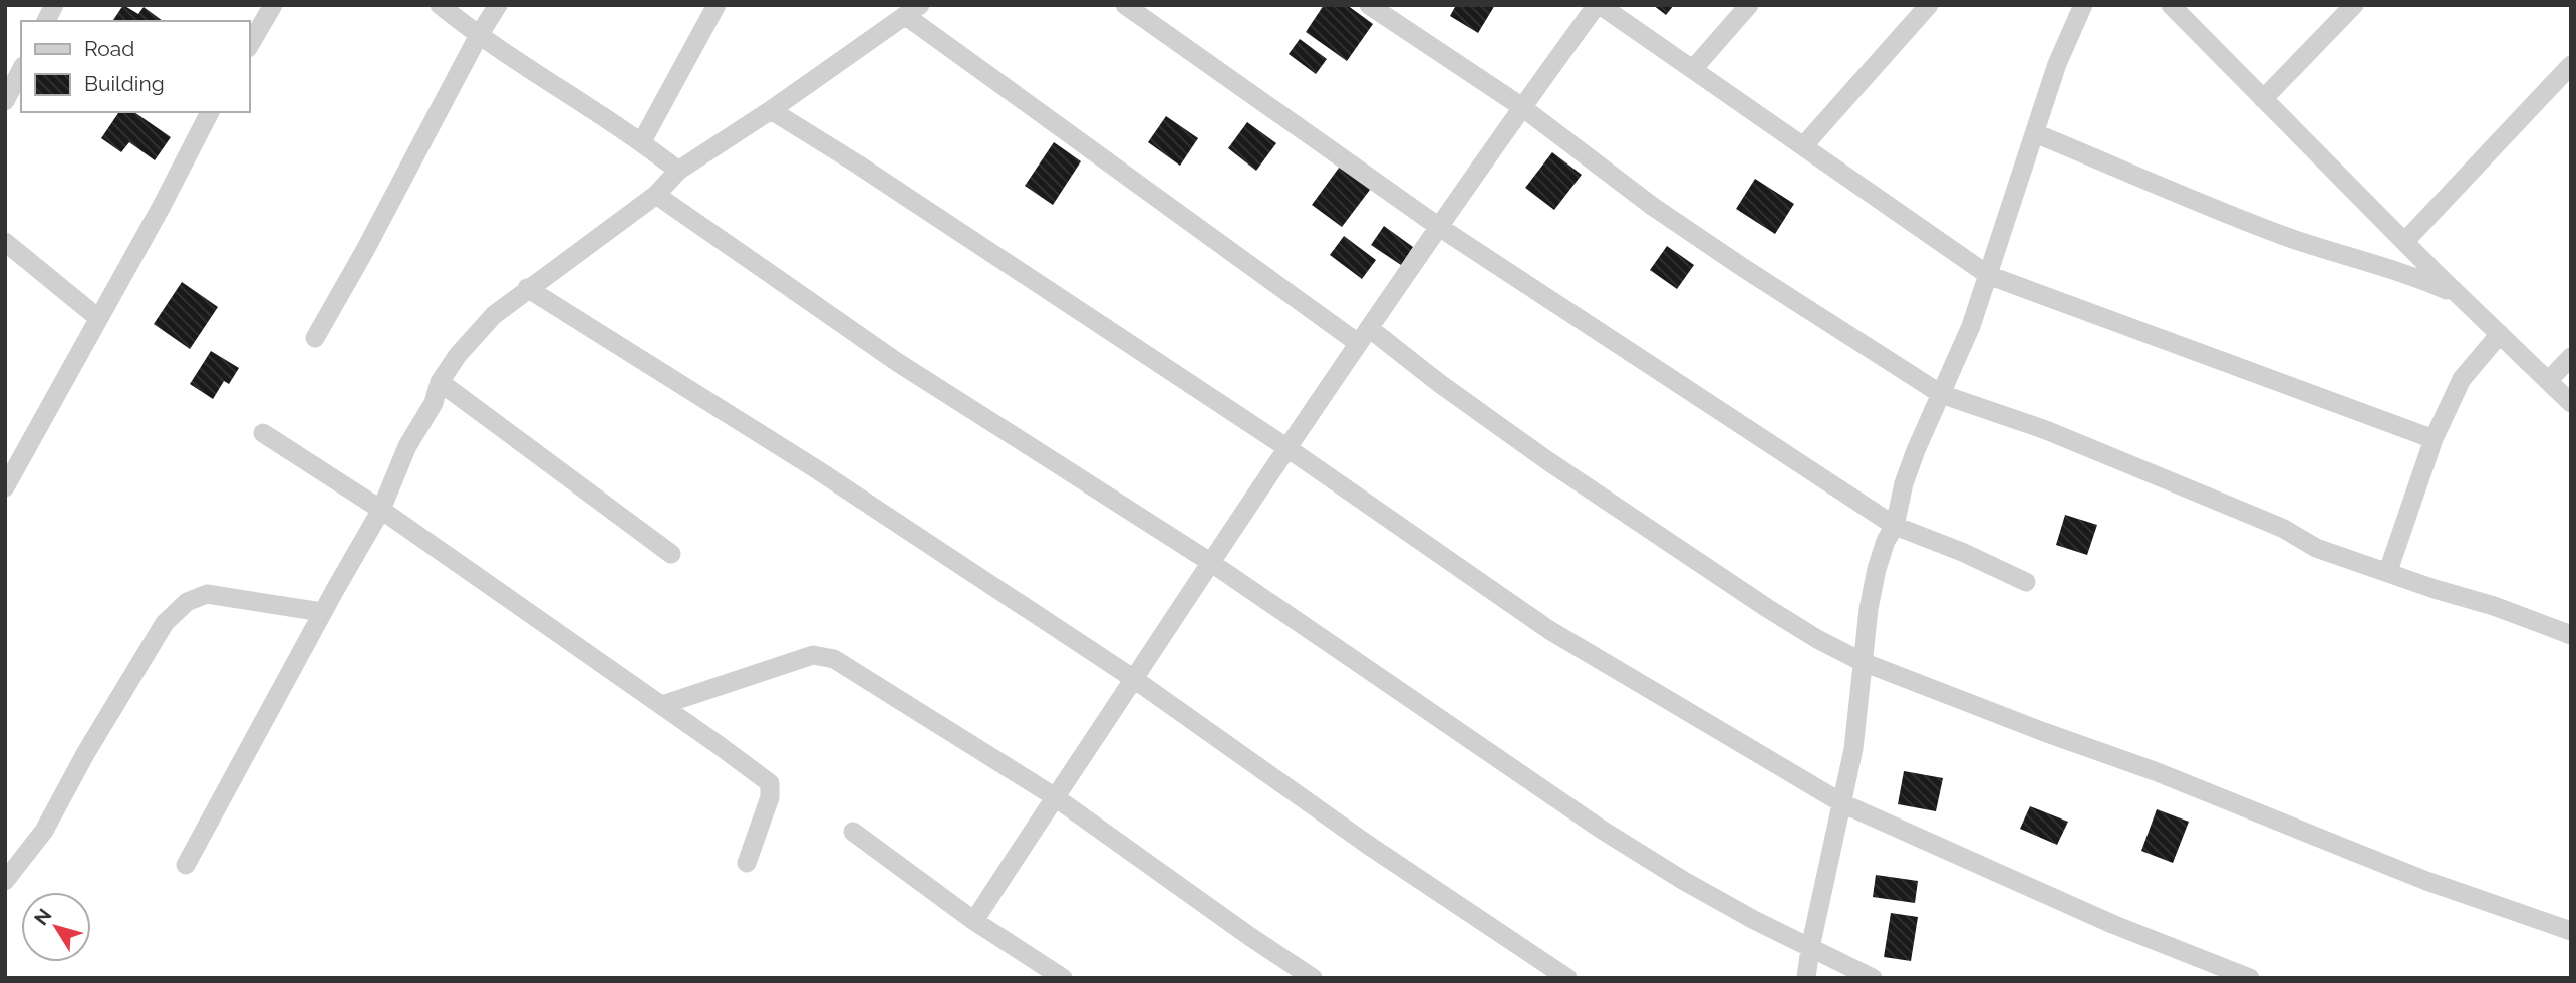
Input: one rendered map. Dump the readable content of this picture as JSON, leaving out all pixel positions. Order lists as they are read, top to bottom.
{
  "legend": ["Road", "Building"],
  "north": "top left"
}
